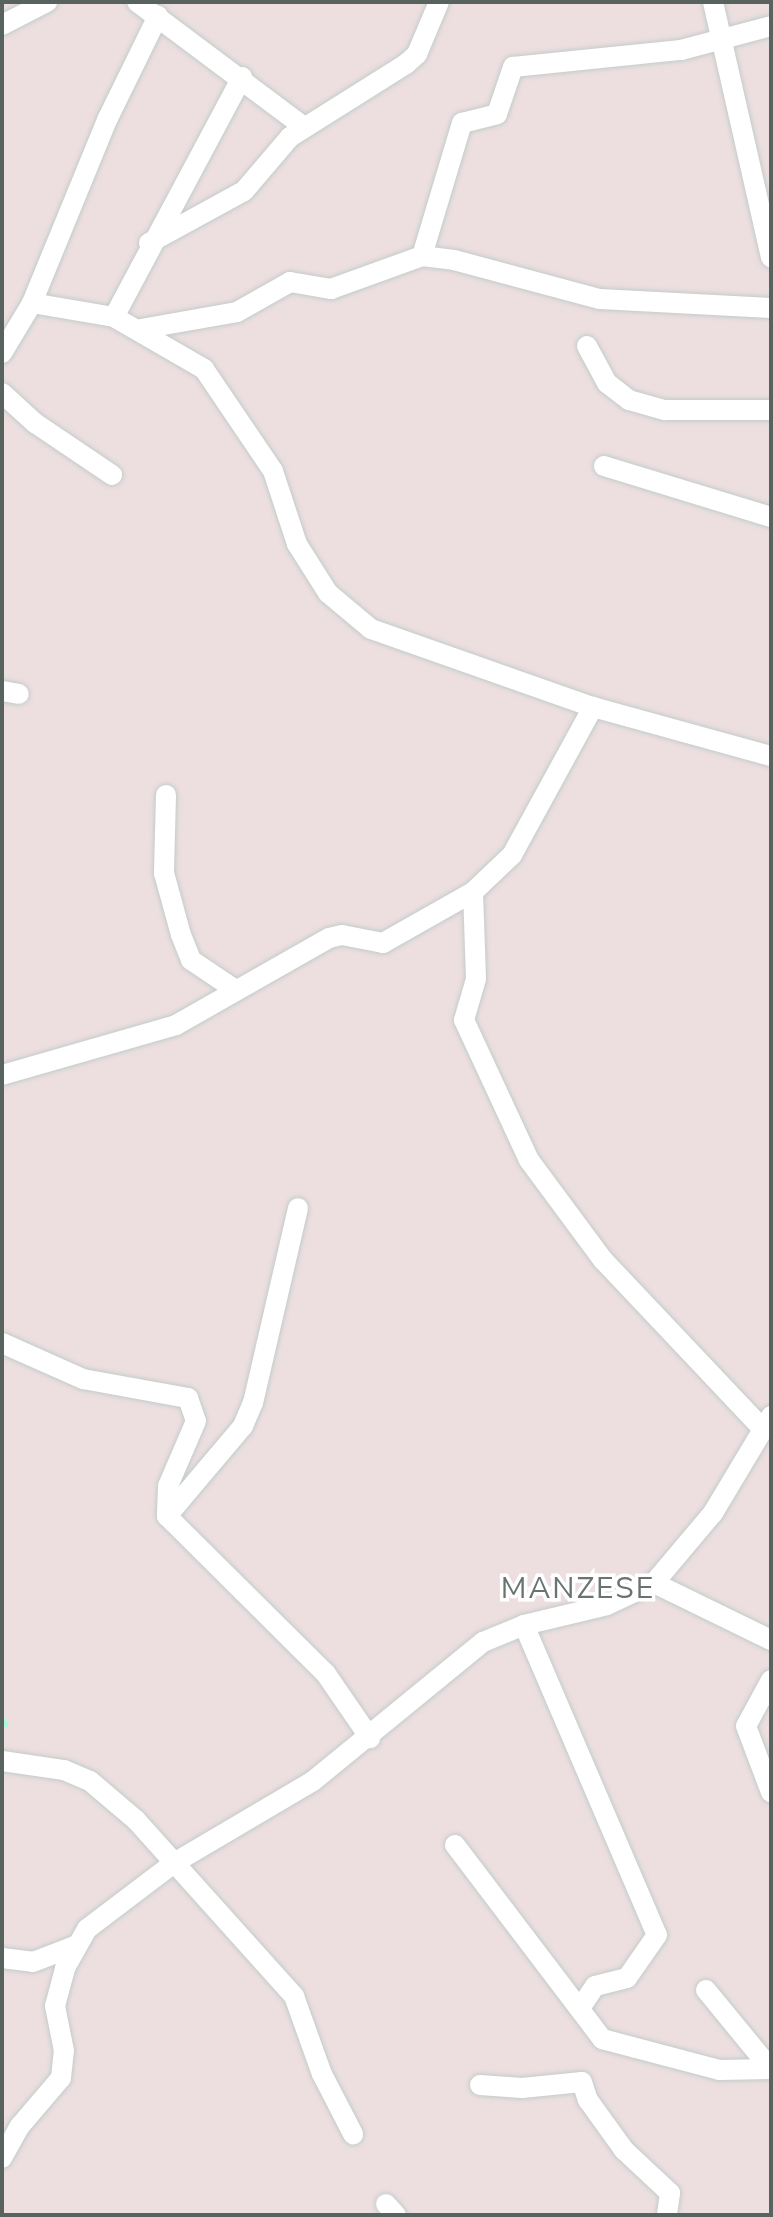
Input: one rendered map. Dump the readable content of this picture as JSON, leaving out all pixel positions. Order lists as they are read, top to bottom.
{
  "districts": ["MANZESE"]
}
